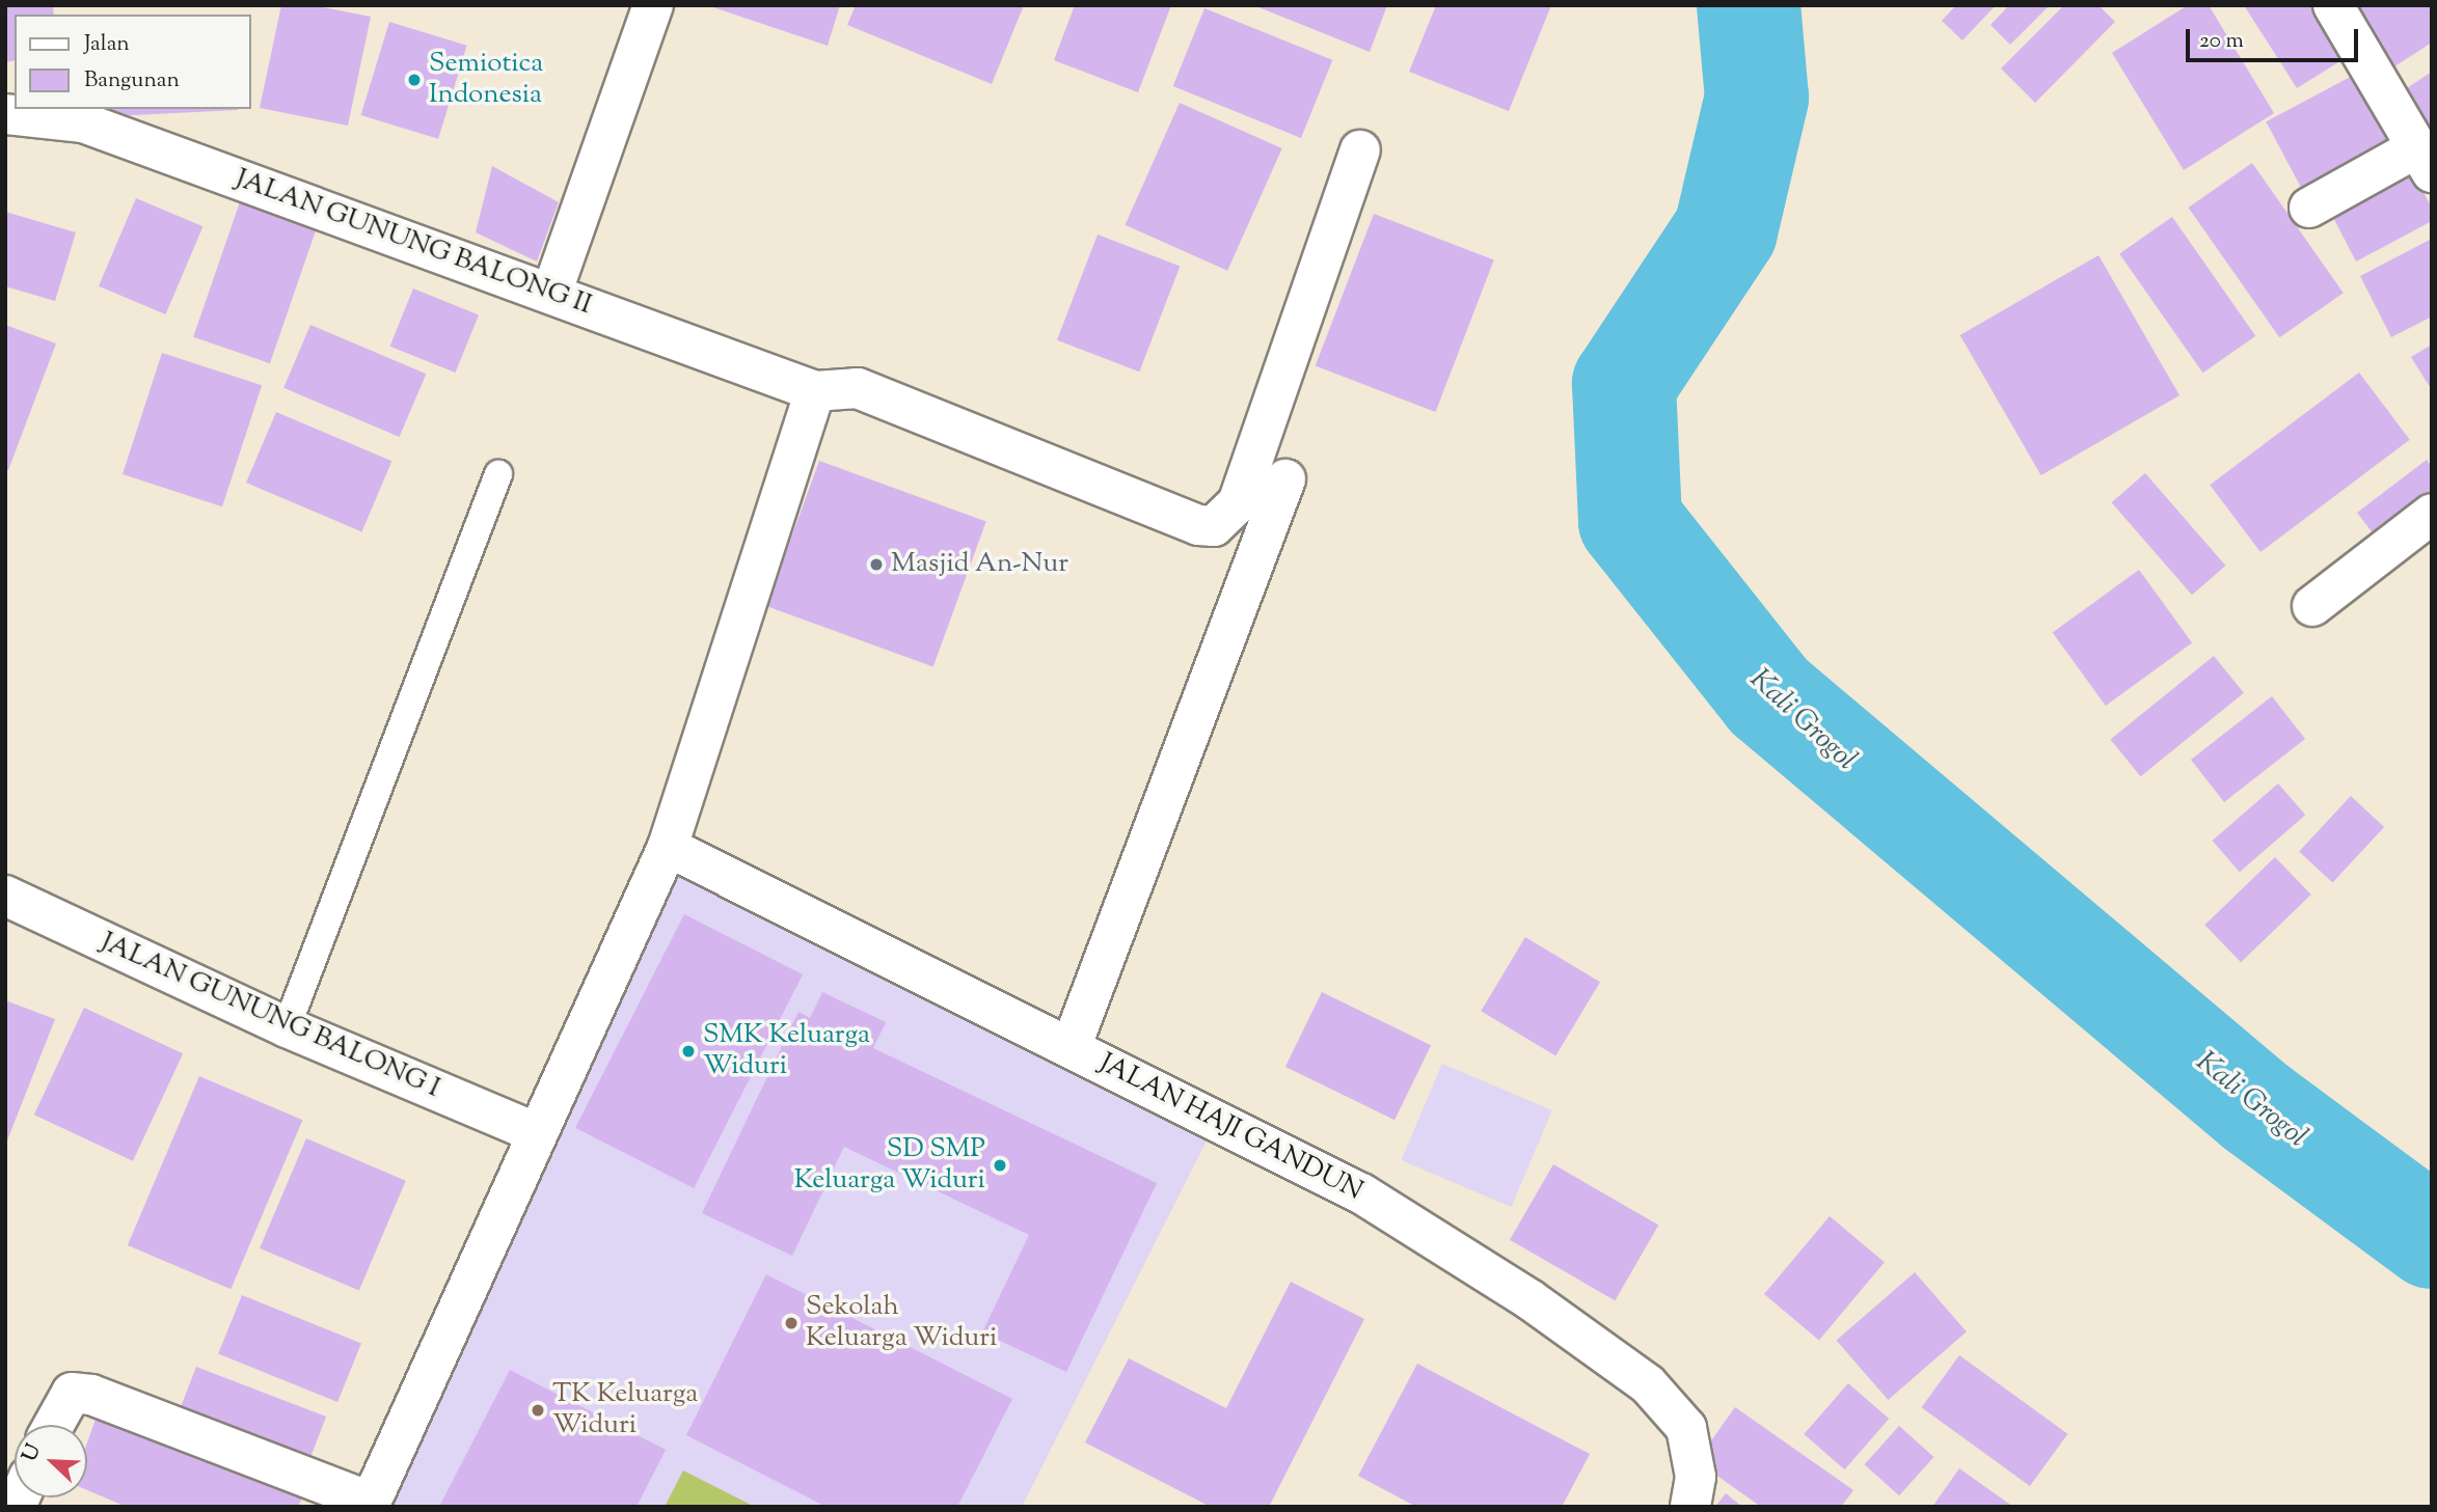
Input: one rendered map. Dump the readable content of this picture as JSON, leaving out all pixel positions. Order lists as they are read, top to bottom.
{
  "streets": {
    "street": ["JALAN GUNUNG BALONG II", "JALAN GUNUNG BALONG I", "JALAN HAJI GANDUN"]
  },
  "water": ["Kali Grogol"],
  "places": [
    "Semiotica Indonesia",
    "Masjid An-Nur",
    "SMK Keluarga Widuri",
    "SD SMP Keluarga Widuri",
    "Sekolah Keluarga Widuri",
    "TK Keluarga Widuri"
  ],
  "legend": ["Jalan", "Bangunan"],
  "scale_bar": "20 m",
  "north": "top left"
}
